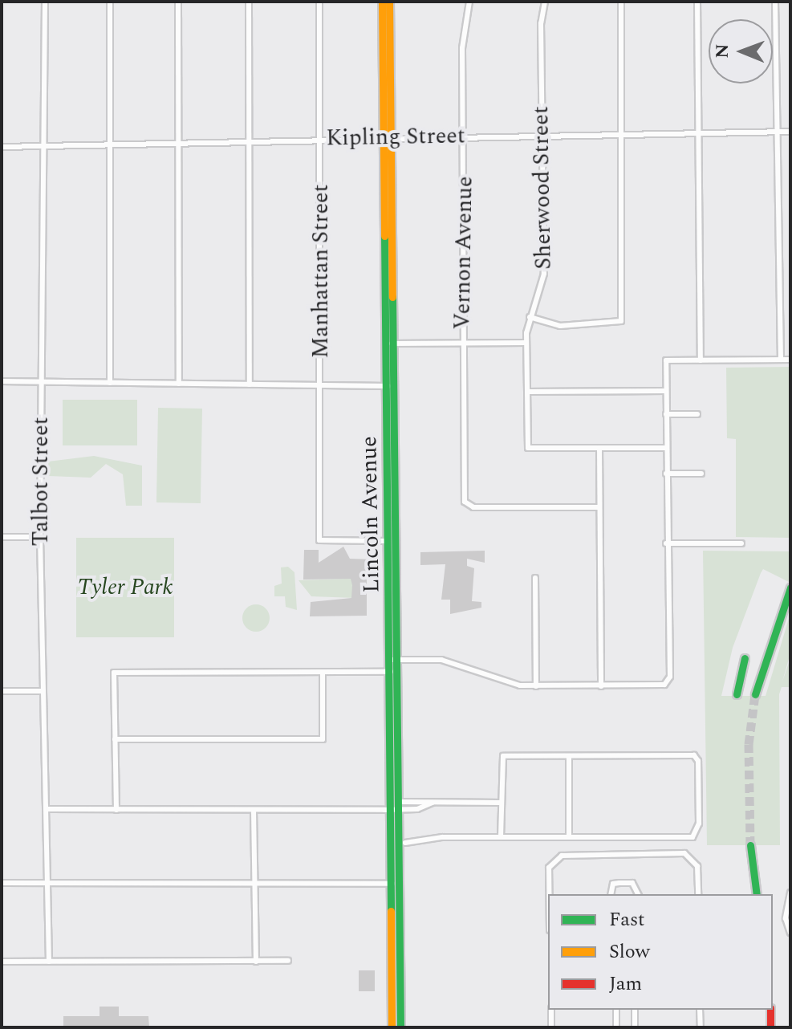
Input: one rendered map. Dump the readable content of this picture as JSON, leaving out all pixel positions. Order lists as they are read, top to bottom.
{
  "streets": {
    "main road": ["Lincoln Avenue"],
    "street": [
      "Kipling Street",
      "Sherwood Street",
      "Vernon Avenue",
      "Manhattan Street",
      "Talbot Street"
    ]
  },
  "crossings": [
    ["Kipling Street", "Sherwood Street"],
    ["Kipling Street", "Vernon Avenue"],
    ["Kipling Street", "Manhattan Street"],
    ["Kipling Street", "Talbot Street"],
    ["Kipling Street", "Lincoln Avenue"],
    ["Manhattan Street", "Lincoln Avenue"]
  ],
  "parks": ["Tyler Park"],
  "legend": ["Fast", "Slow", "Jam"],
  "north": "left"
}
